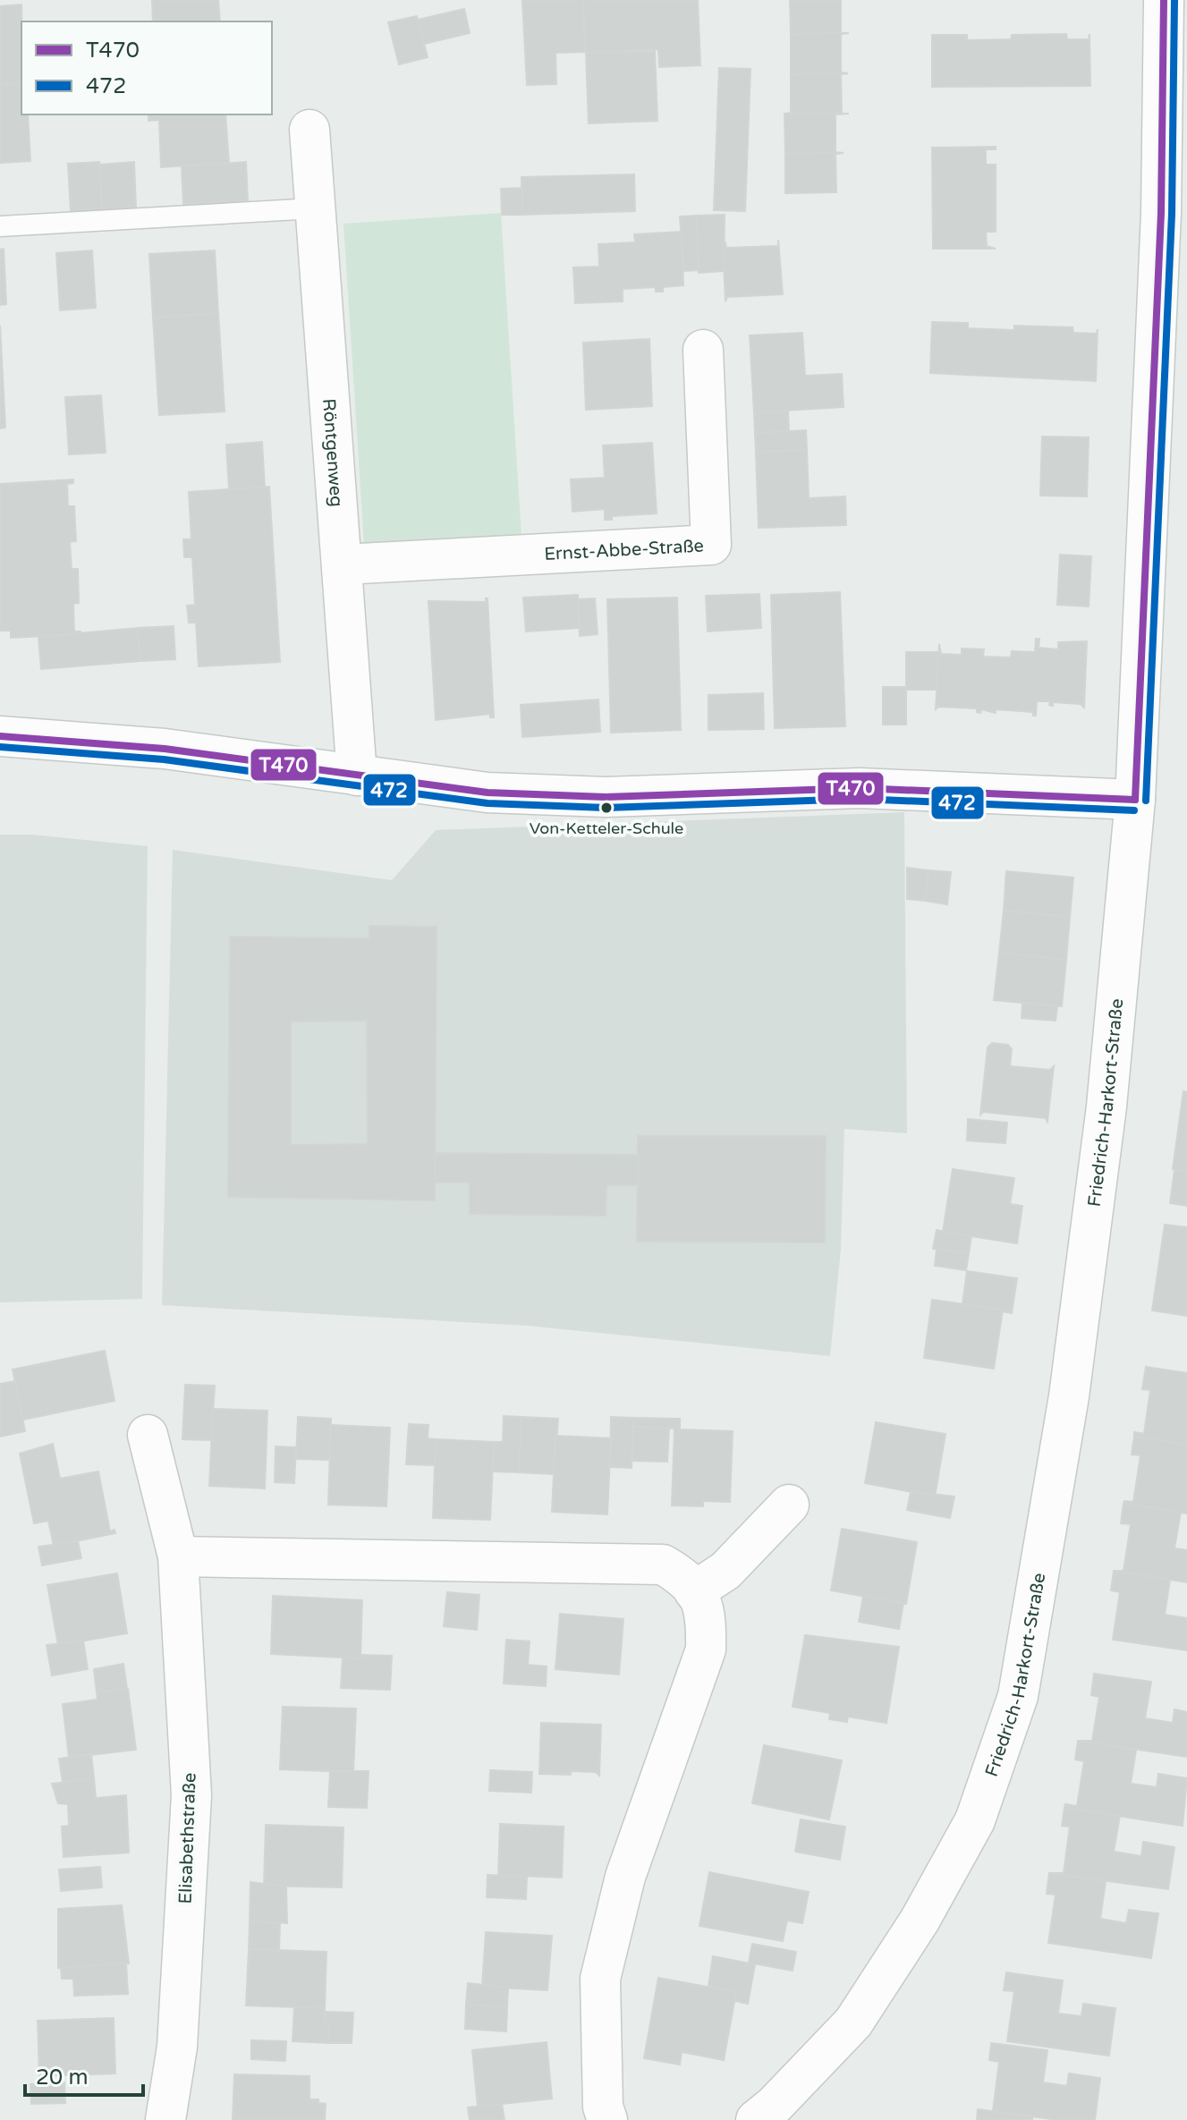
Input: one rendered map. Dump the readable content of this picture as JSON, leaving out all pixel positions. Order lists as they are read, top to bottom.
{
  "streets": {
    "street": [
      "Röntgenweg",
      "Ernst-Abbe-Straße",
      "Friedrich-Harkort-Straße",
      "Elisabethstraße"
    ]
  },
  "crossings": [
    ["Röntgenweg", "Ernst-Abbe-Straße"]
  ],
  "places": ["Von-Ketteler-Schule"],
  "lines": ["transit line T470", "transit line 472"],
  "legend": ["T470", "472"],
  "scale_bar": "20 m"
}
